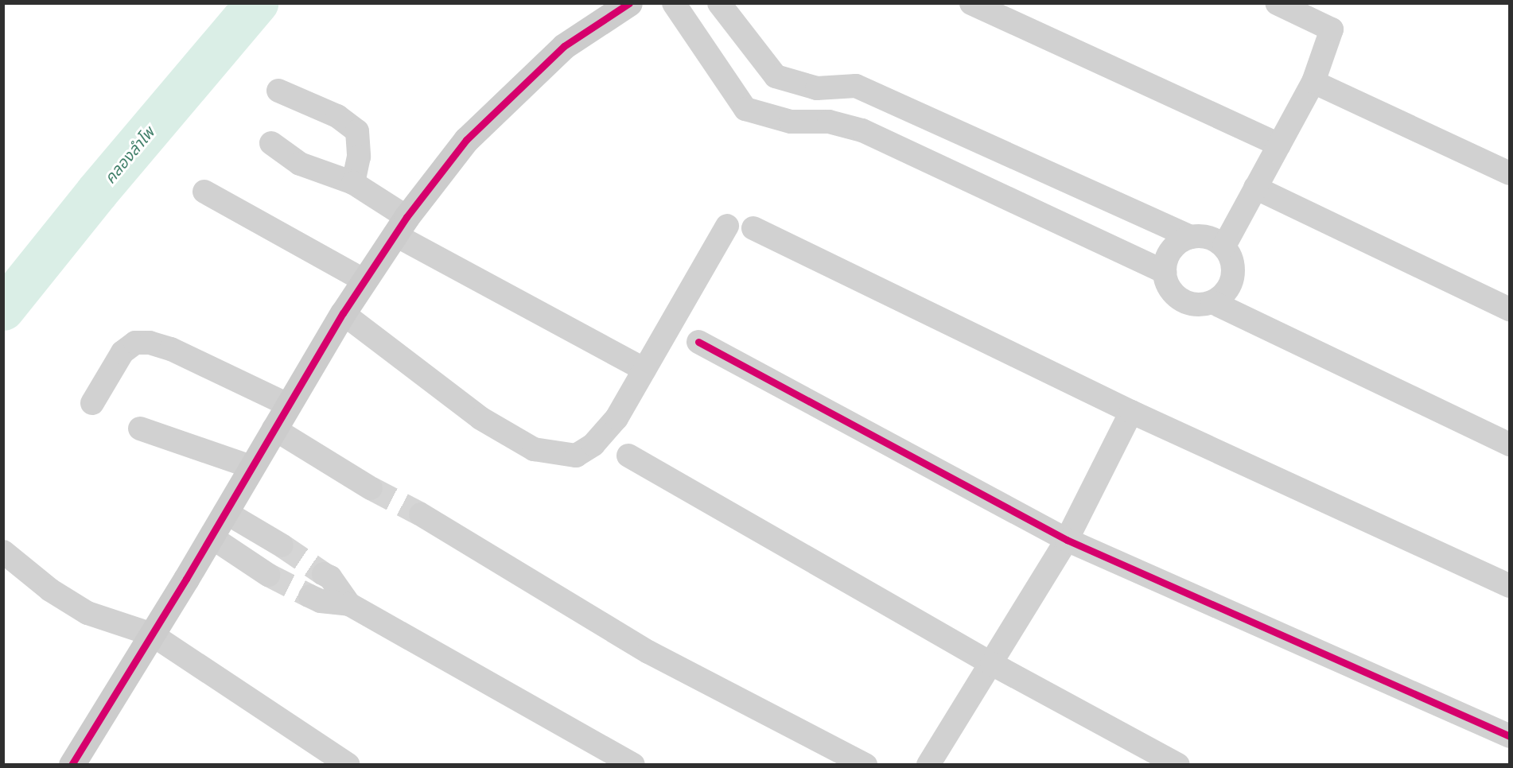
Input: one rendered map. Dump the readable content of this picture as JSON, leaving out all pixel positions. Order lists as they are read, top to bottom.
{
  "water": ["คลองลำโพ"]
}
